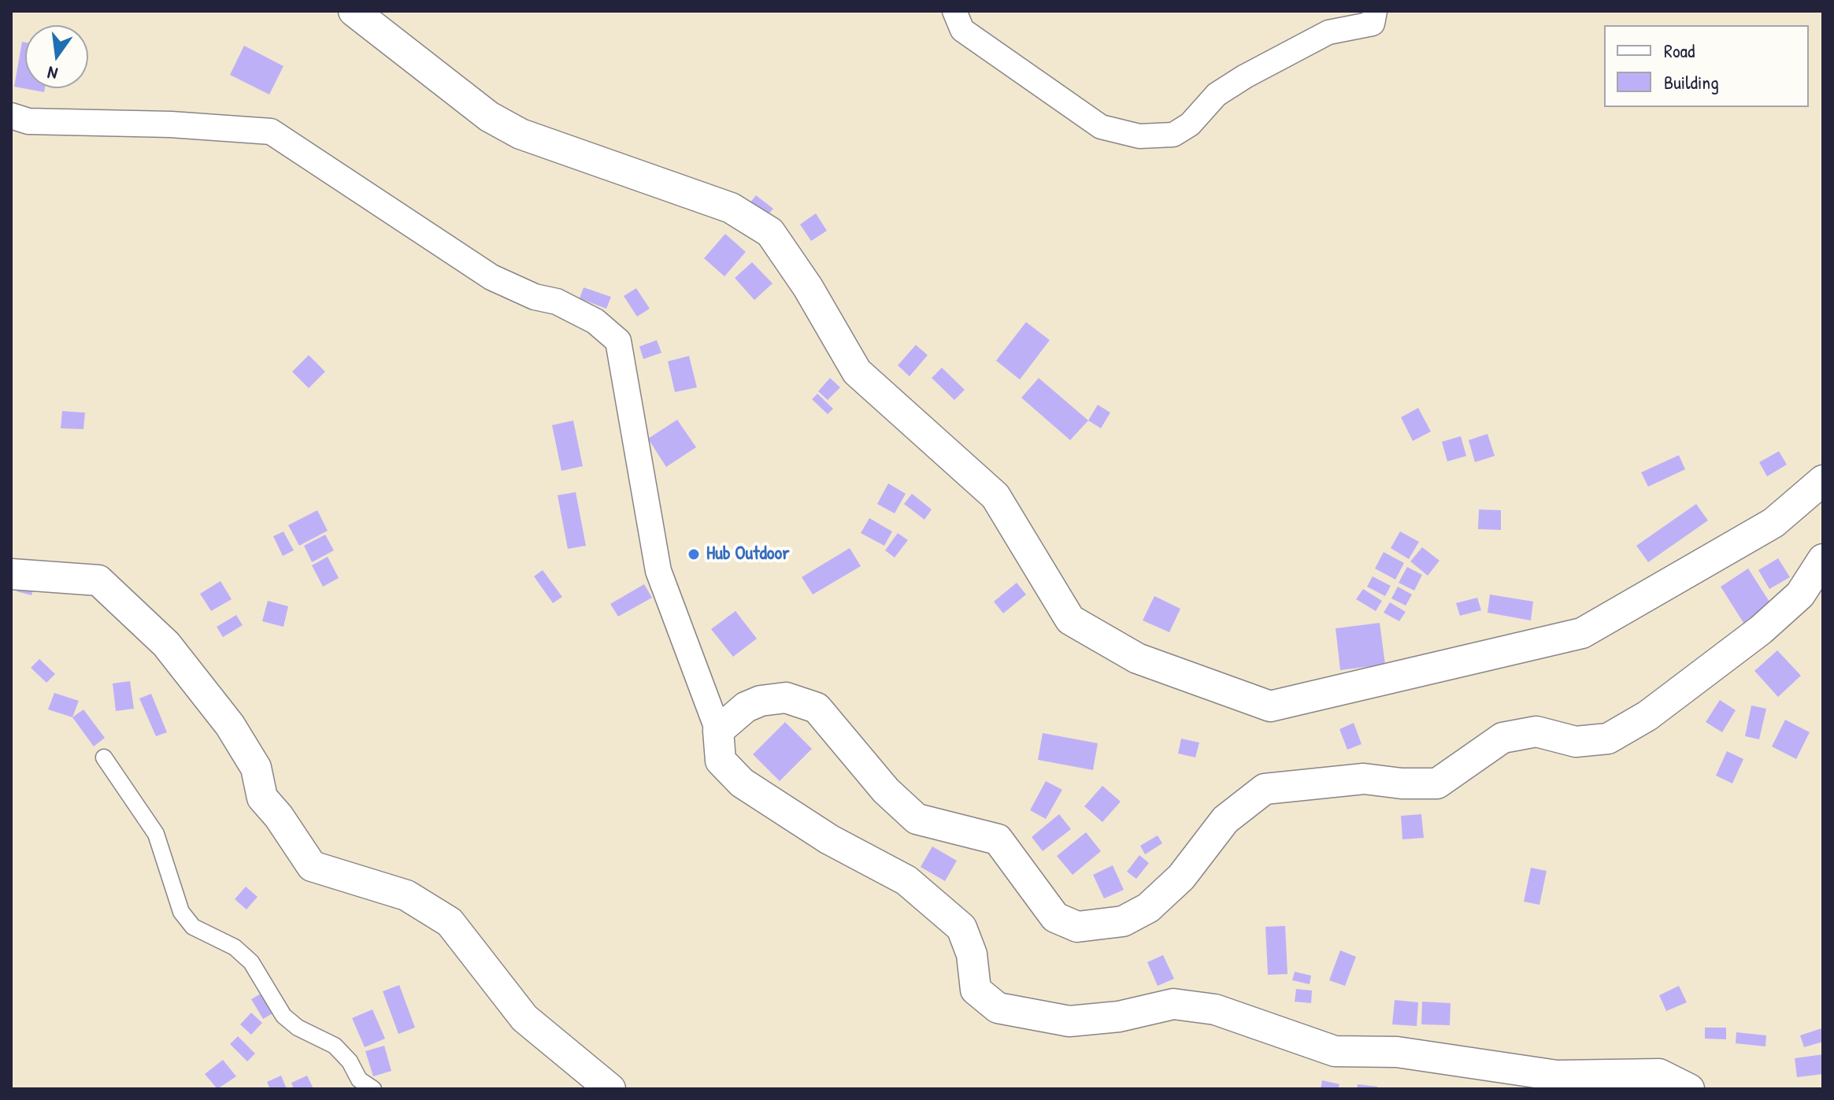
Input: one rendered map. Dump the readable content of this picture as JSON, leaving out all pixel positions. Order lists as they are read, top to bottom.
{
  "places": ["Hub Outdoor"],
  "legend": ["Road", "Building"],
  "north": "bottom"
}
